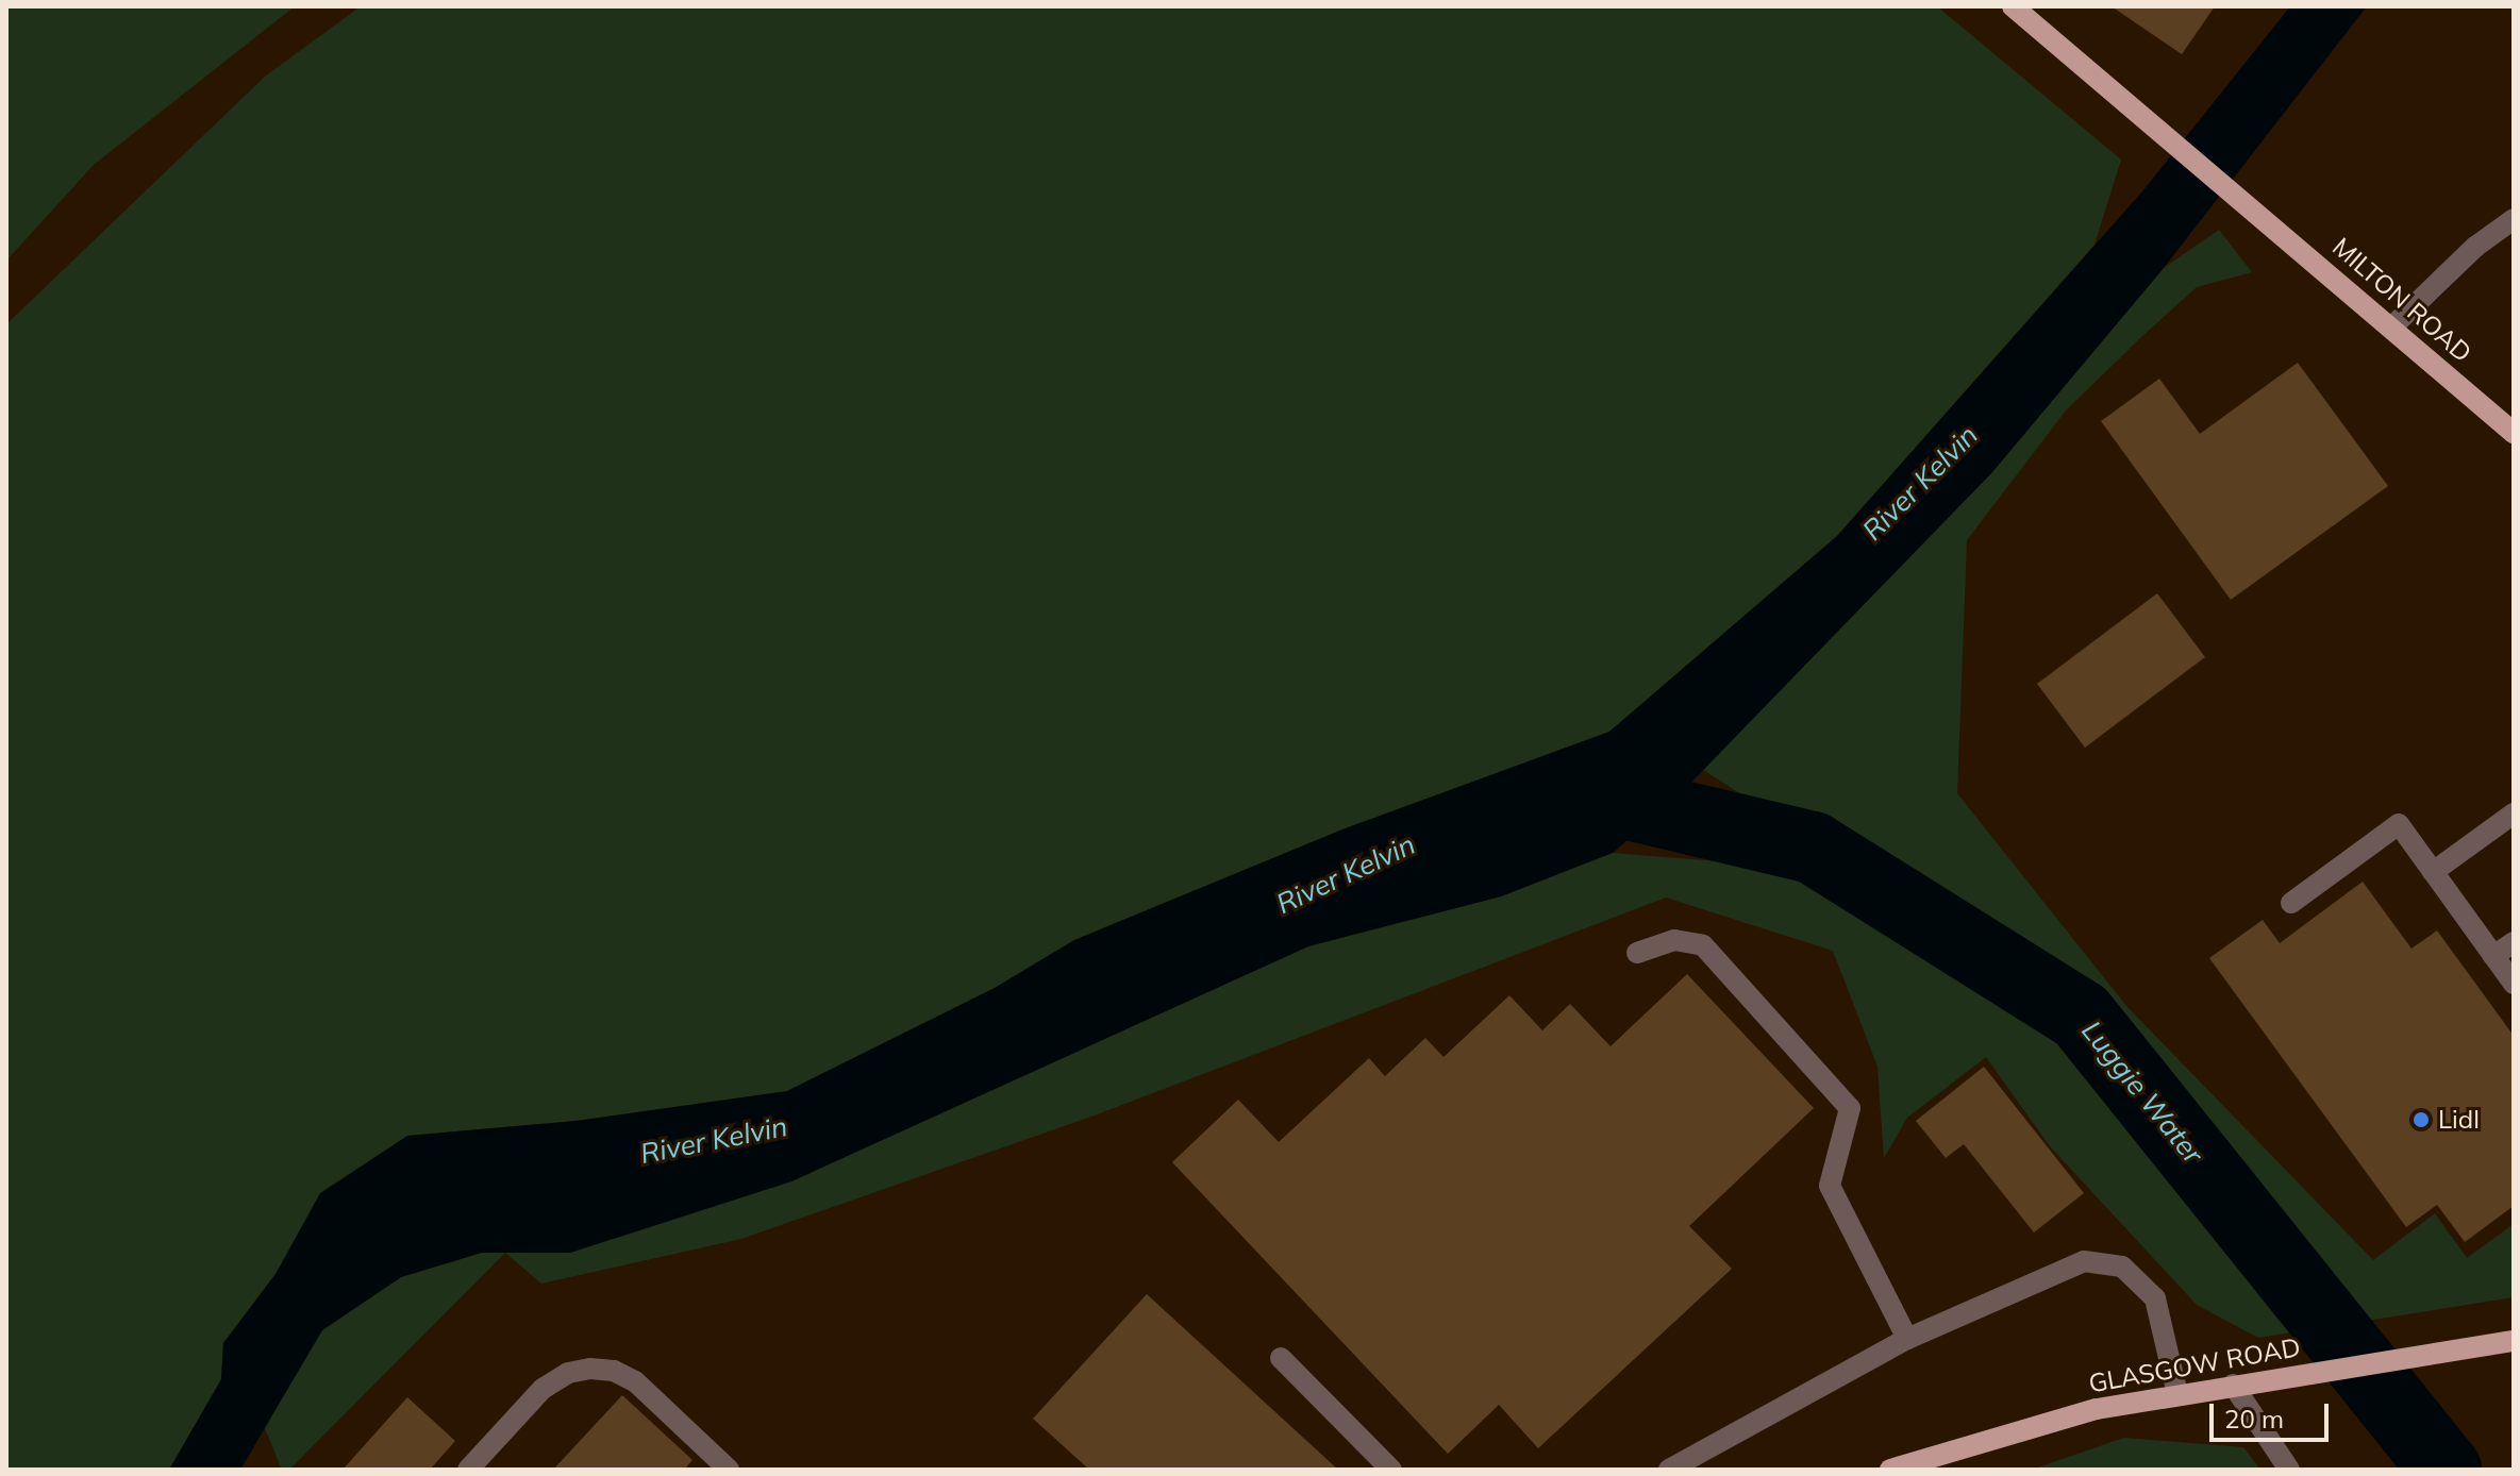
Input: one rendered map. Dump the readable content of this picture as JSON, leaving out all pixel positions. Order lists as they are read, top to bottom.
{
  "streets": {
    "main road": ["MILTON ROAD", "GLASGOW ROAD"]
  },
  "water": ["River Kelvin", "Luggie Water"],
  "places": ["Lidl"],
  "scale_bar": "20 m"
}
